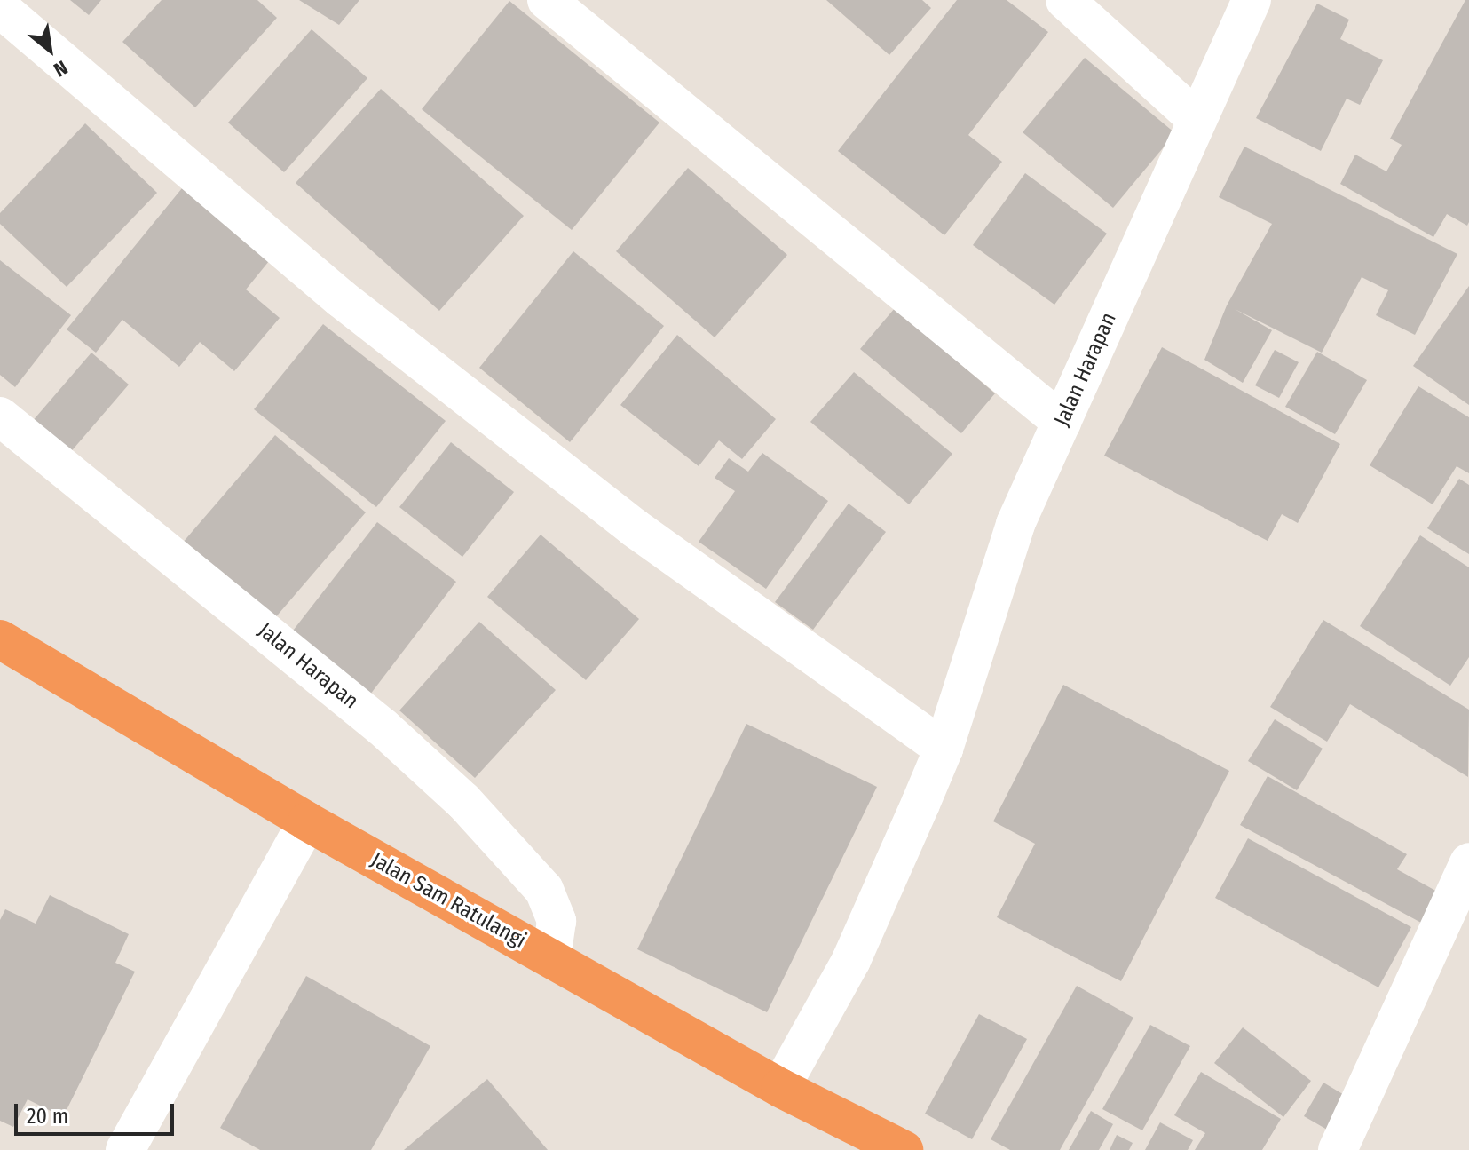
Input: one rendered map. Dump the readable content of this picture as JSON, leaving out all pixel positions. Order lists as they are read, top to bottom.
{
  "streets": {
    "highway": ["Jalan Sam Ratulangi"],
    "street": ["Jalan Harapan"]
  },
  "crossings": [
    ["Jalan Harapan", "Jalan Sam Ratulangi"]
  ],
  "scale_bar": "20 m",
  "north": "bottom right"
}
